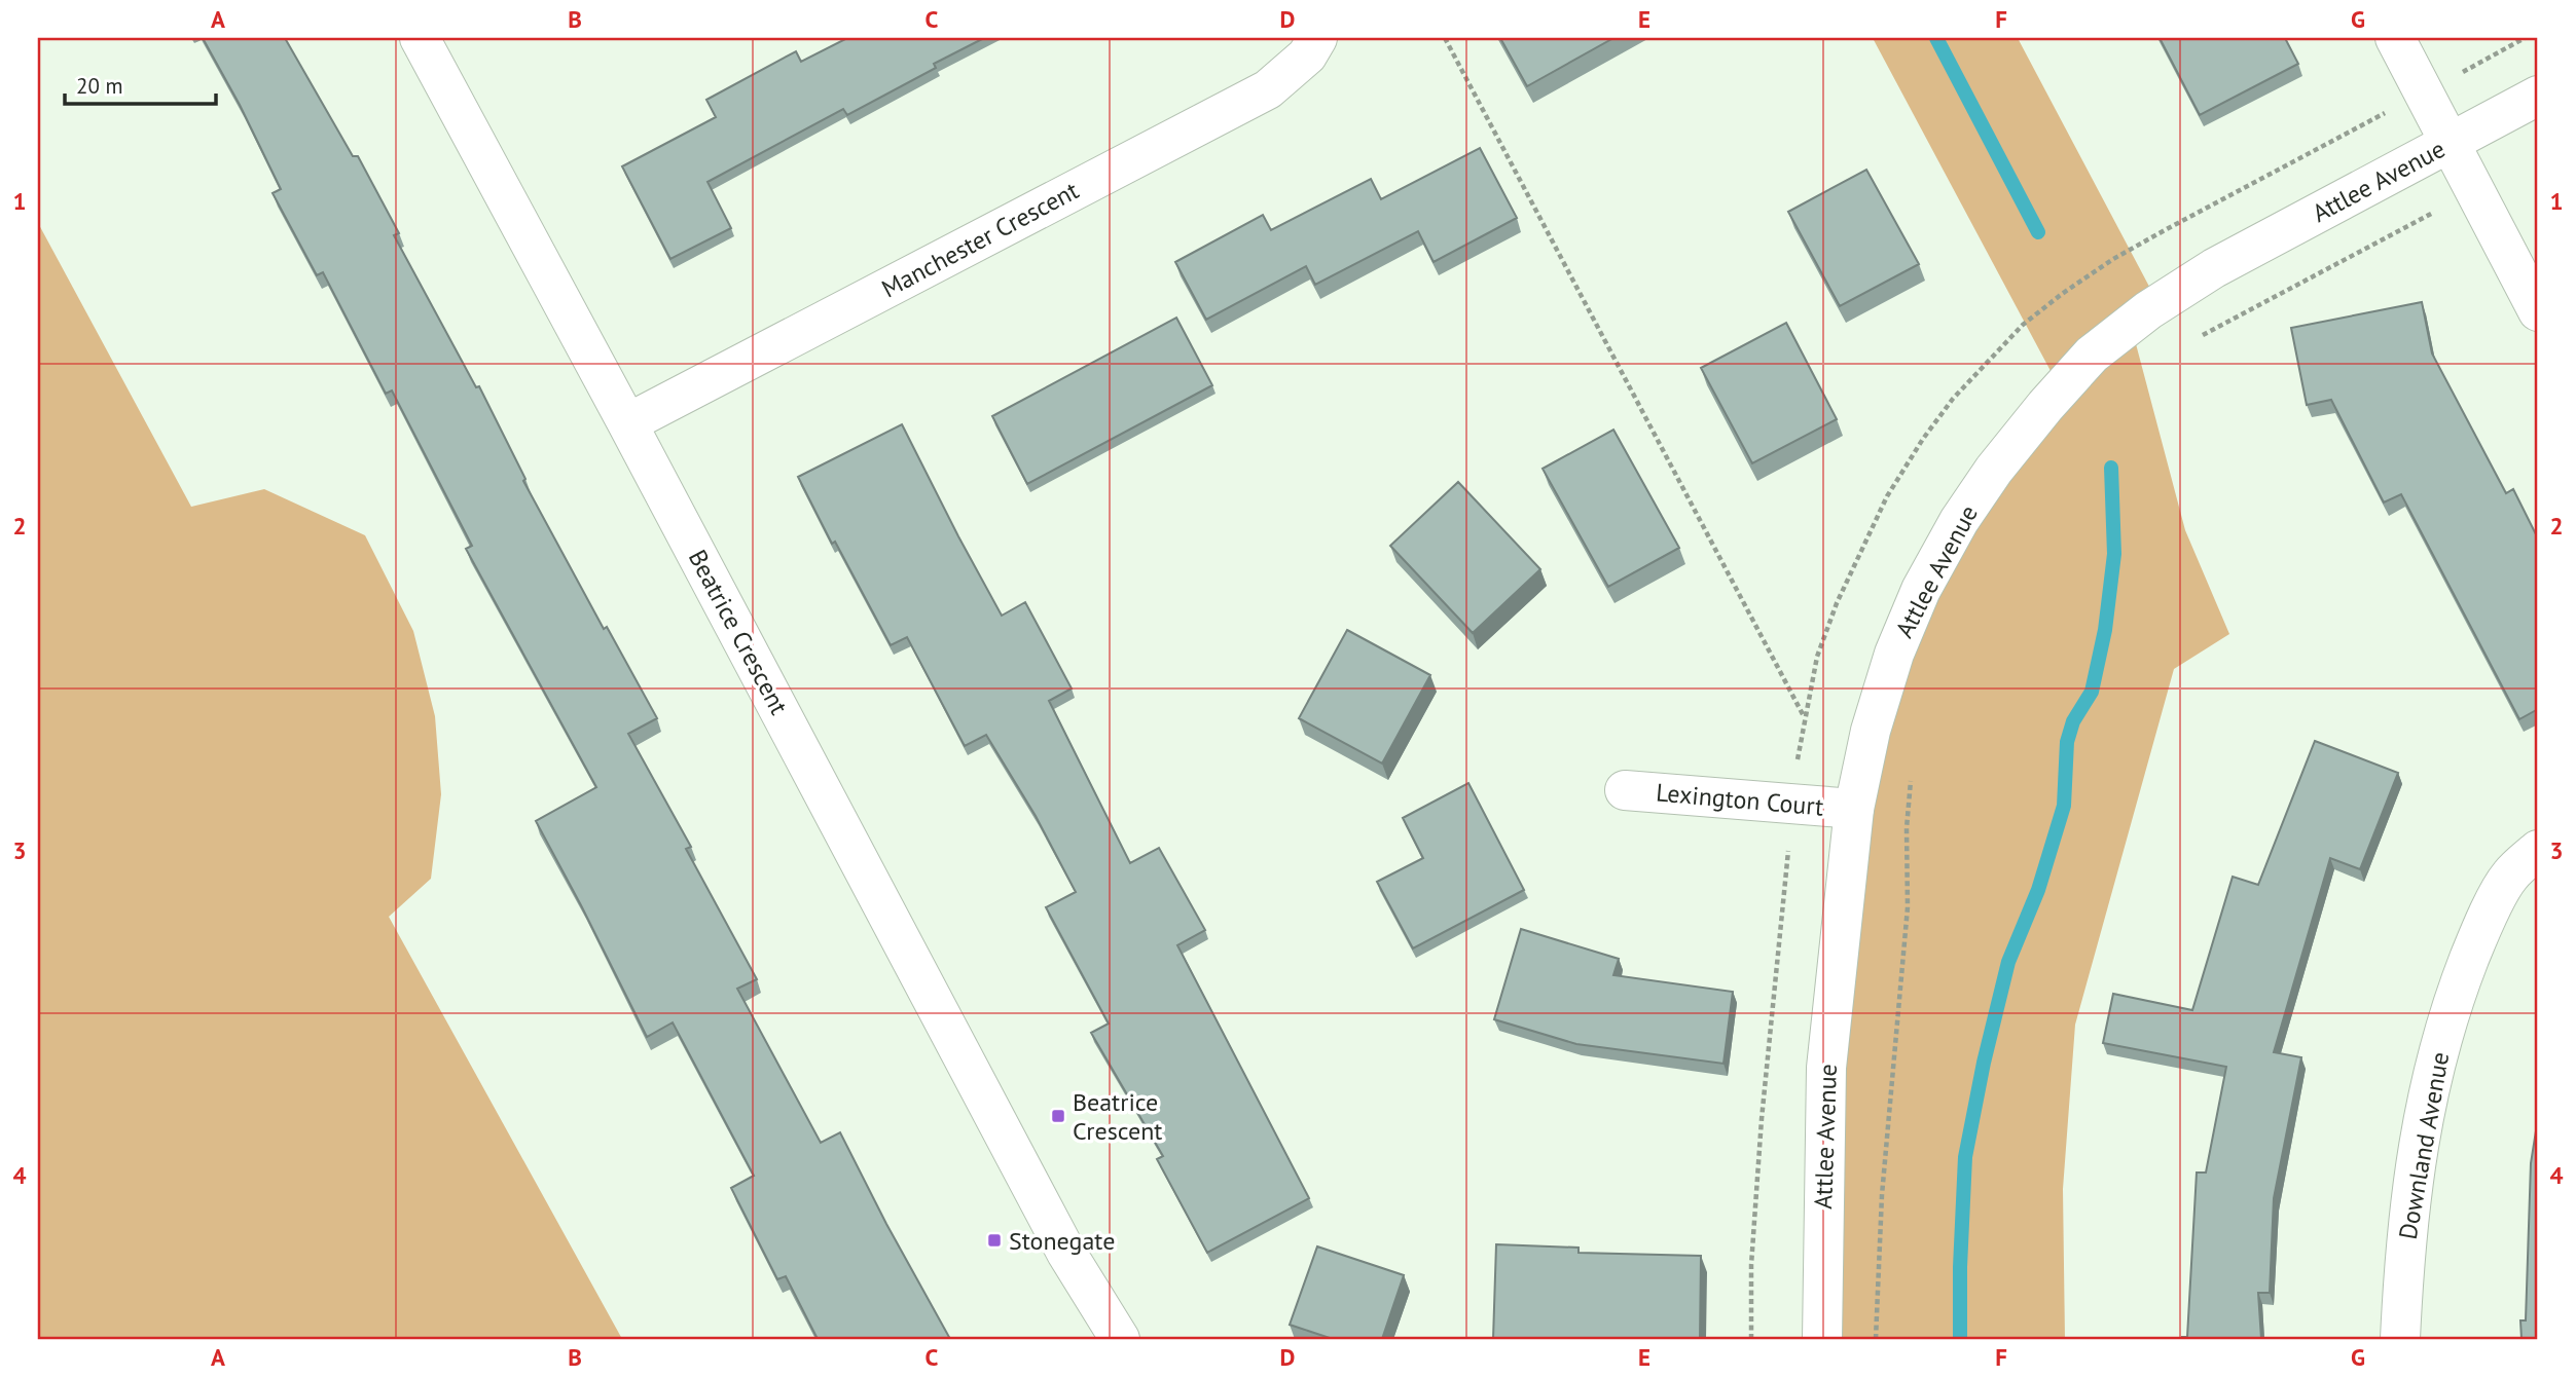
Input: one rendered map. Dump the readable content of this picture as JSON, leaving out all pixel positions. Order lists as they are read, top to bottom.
{
  "streets": {
    "street": [
      "Attlee Avenue",
      "Manchester Crescent",
      "Beatrice Crescent",
      "Lexington Court",
      "Downland Avenue"
    ]
  },
  "crossings": [
    ["Attlee Avenue", "Lexington Court"],
    ["Manchester Crescent", "Beatrice Crescent"]
  ],
  "places": {
    "transit": ["Beatrice Crescent", "Stonegate"]
  },
  "scale_bar": "20 m",
  "grid": {
    "columns": [
      "A",
      "B",
      "C",
      "D",
      "E",
      "F",
      "G"
    ],
    "rows": [
      "1",
      "2",
      "3",
      "4"
    ]
  }
}
